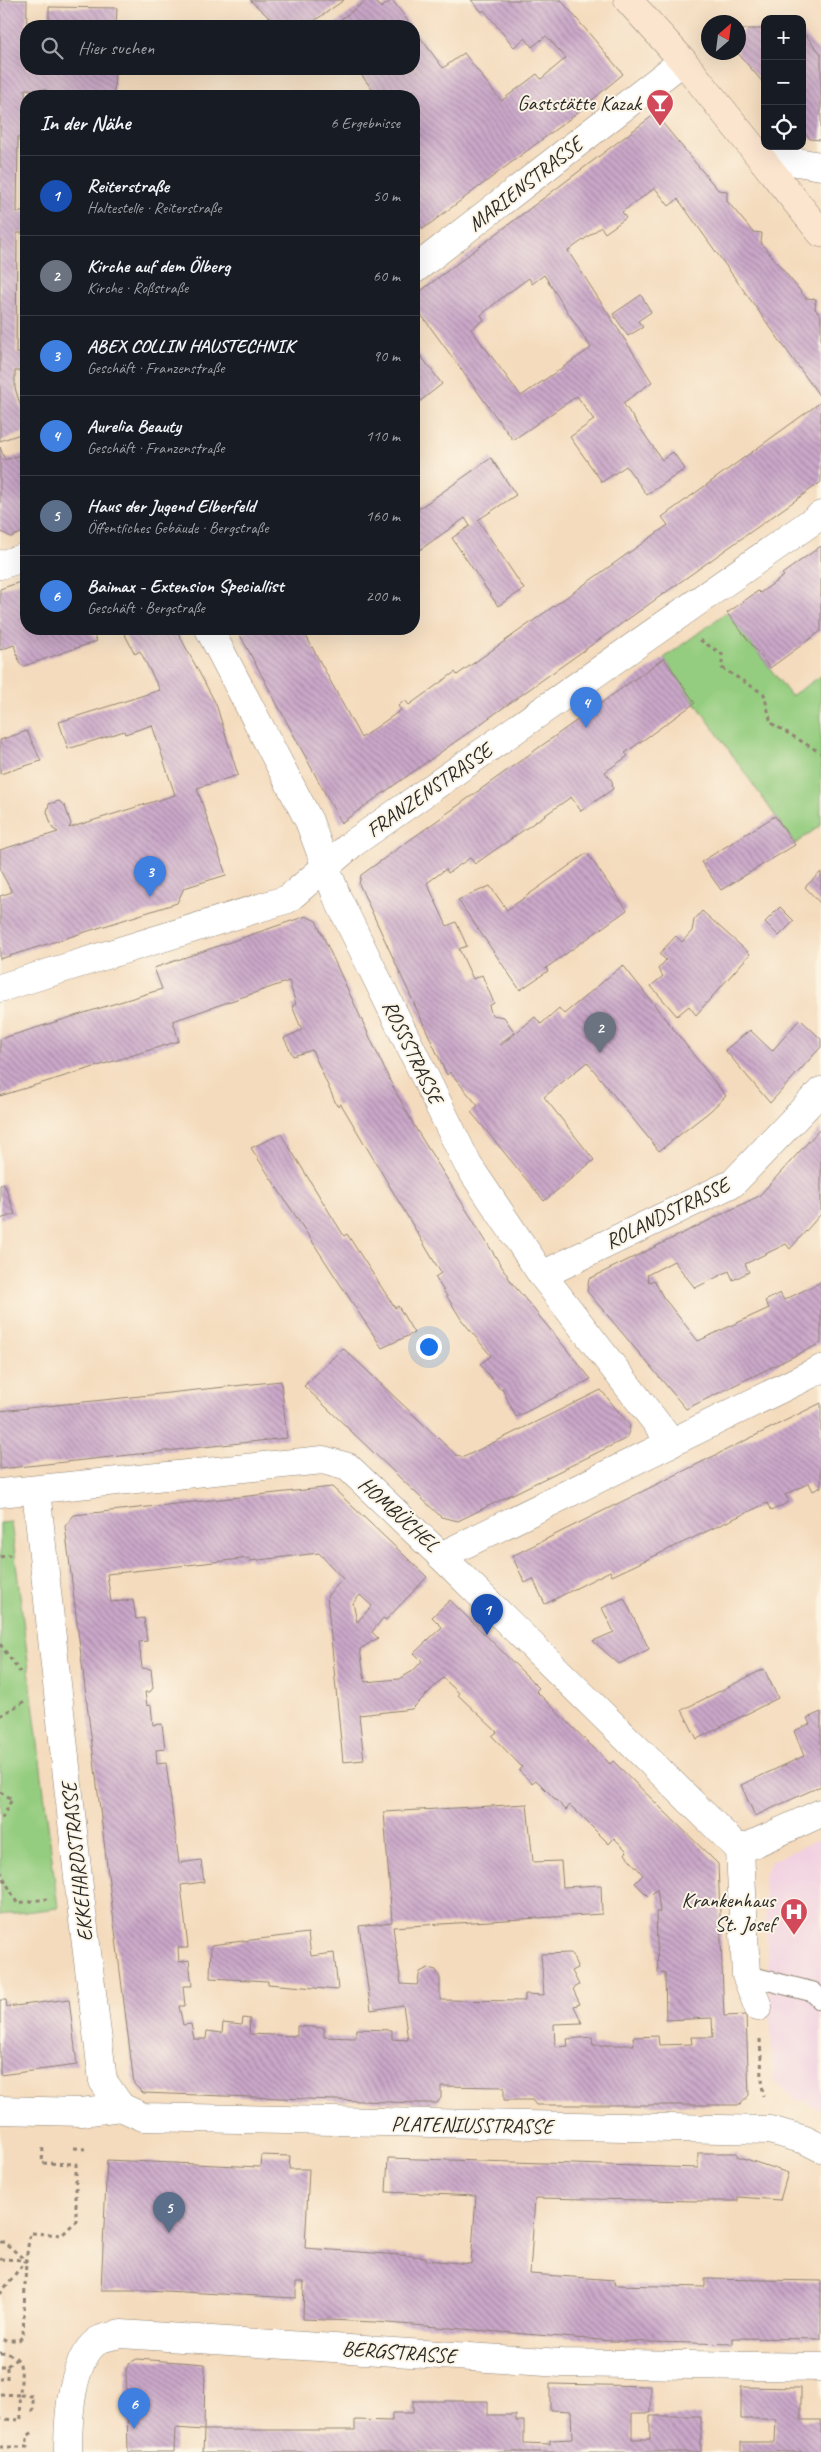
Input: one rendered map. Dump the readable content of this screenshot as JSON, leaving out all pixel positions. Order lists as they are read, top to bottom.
{
  "streets": {
    "street": [
      "MARIENSTRASSE",
      "FRANZENSTRASSE",
      "ROSSSTRASSE",
      "ROLANDSTRASSE",
      "HOMBÜCHEL",
      "EKKEHARDSTRASSE",
      "PLATENIUSSTRASSE",
      "BERGSTRASSE"
    ]
  },
  "crossings": [
    ["FRANZENSTRASSE", "ROSSSTRASSE"],
    ["ROSSSTRASSE", "ROLANDSTRASSE"],
    ["ROSSSTRASSE", "HOMBÜCHEL"],
    ["HOMBÜCHEL", "EKKEHARDSTRASSE"],
    ["EKKEHARDSTRASSE", "PLATENIUSSTRASSE"]
  ],
  "places": {
    "bar": ["Gaststätte Kazak"],
    "hospital": ["Krankenhaus St. Josef"]
  },
  "north": "top right",
  "page": {
    "map_buttons": ["+", "−"],
    "search": "Hier suchen",
    "heading": ["In der Nähe", "6 Ergebnisse"],
    "list": [
      {
        "mark": "1",
        "name": "Reiterstraße",
        "note": "Haltestelle · Reiterstraße",
        "value": "50 m"
      },
      {
        "mark": "2",
        "name": "Kirche auf dem Ölberg",
        "note": "Kirche · Roßstraße",
        "value": "60 m"
      },
      {
        "mark": "3",
        "name": "ABEX COLLIN HAUSTECHNIK",
        "note": "Geschäft · Franzenstraße",
        "value": "90 m"
      },
      {
        "mark": "4",
        "name": "Aurelia Beauty",
        "note": "Geschäft · Franzenstraße",
        "value": "110 m"
      },
      {
        "mark": "5",
        "name": "Haus der Jugend Elberfeld",
        "note": "Öffentliches Gebäude · Bergstraße",
        "value": "160 m"
      },
      {
        "mark": "6",
        "name": "Baimax - Extension Speciallist",
        "note": "Geschäft · Bergstraße",
        "value": "200 m"
      }
    ],
    "pins": [
      "4",
      "3",
      "2",
      "1",
      "5",
      "6"
    ]
  }
}
